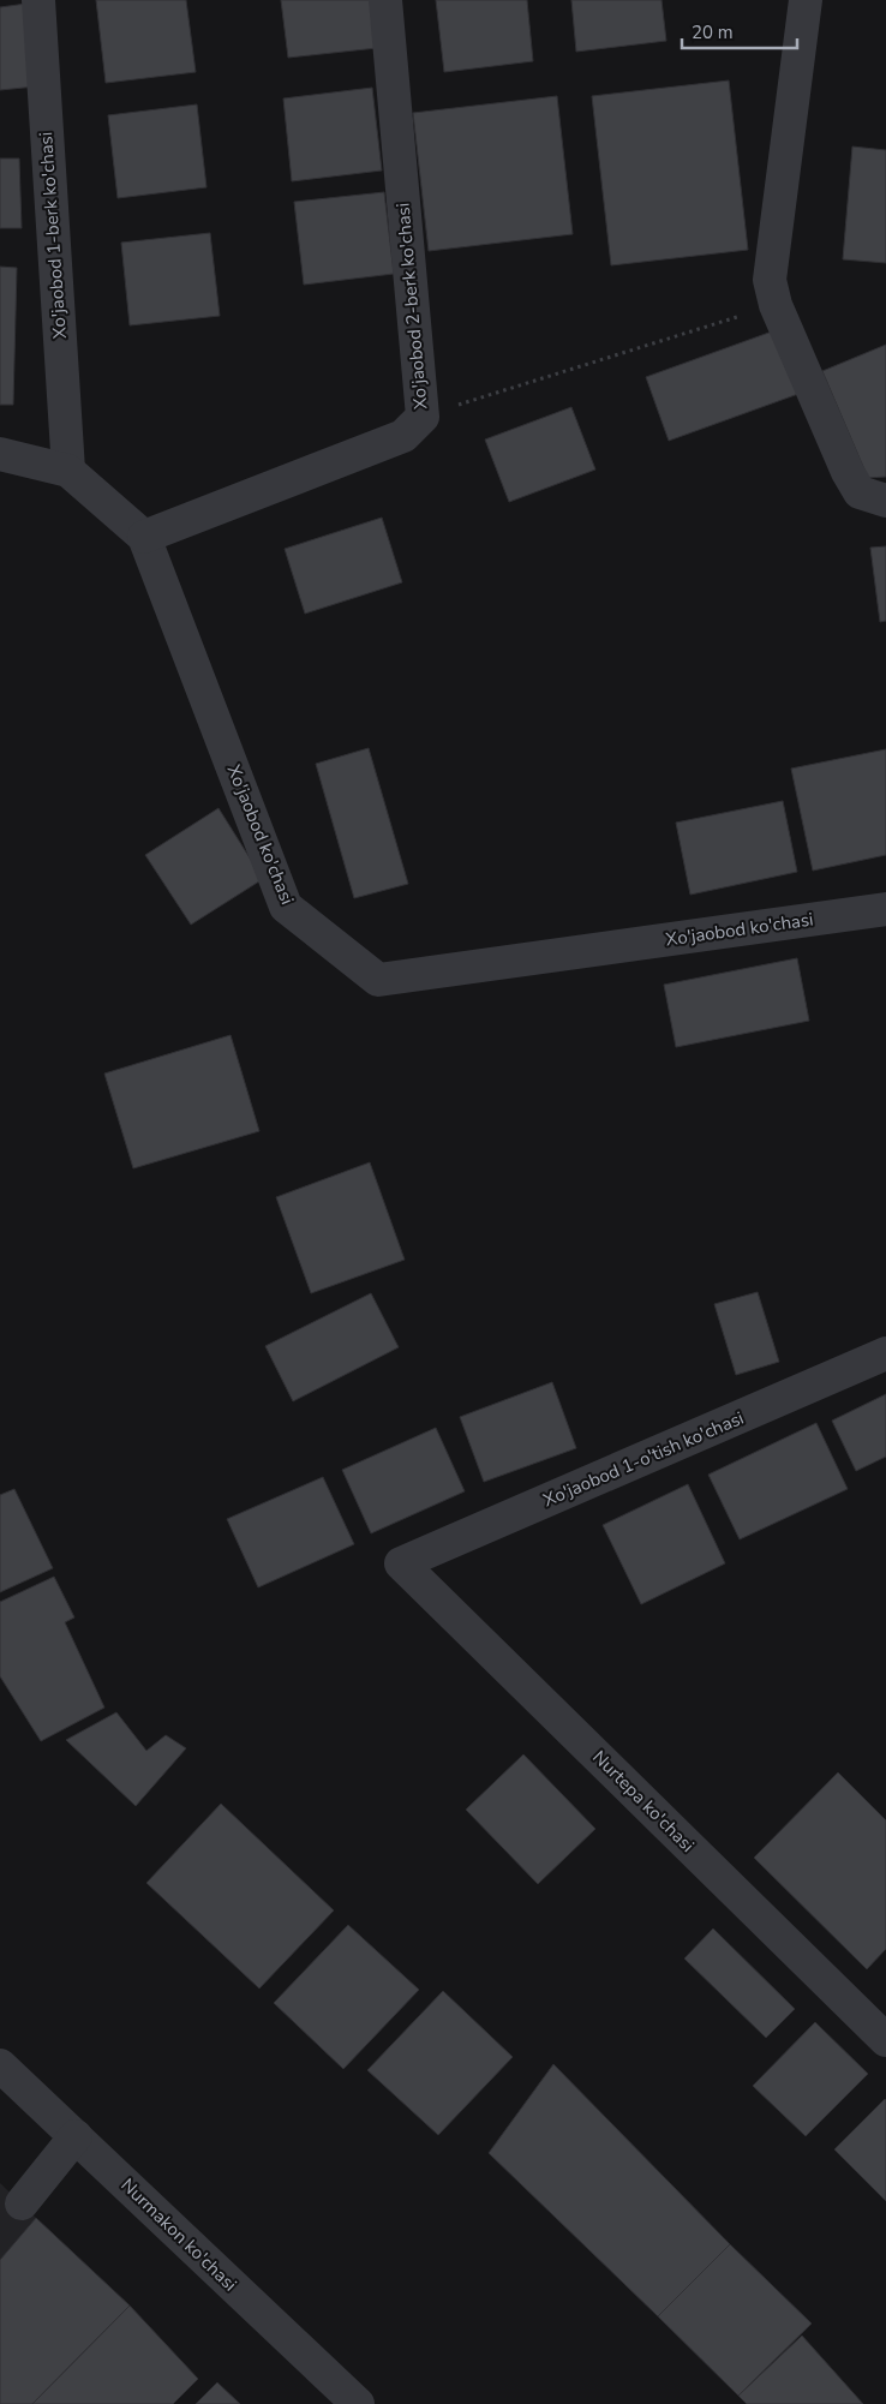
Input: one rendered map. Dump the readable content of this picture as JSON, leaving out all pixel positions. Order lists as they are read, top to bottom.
{
  "streets": {
    "street": [
      "Xo'jaobod 1-berk ko'chasi",
      "Xo'jaobod 2-berk ko'chasi",
      "Xo'jaobod ko'chasi",
      "Xo'jaobod 1-o'tish ko'chasi",
      "Nurtepa ko'chasi",
      "Nurmakon ko'chasi"
    ]
  },
  "crossings": [
    ["Xo'jaobod 1-berk ko'chasi", "Xo'jaobod ko'chasi"],
    ["Xo'jaobod 2-berk ko'chasi", "Xo'jaobod ko'chasi"],
    ["Xo'jaobod 1-o'tish ko'chasi", "Nurtepa ko'chasi"]
  ],
  "scale_bar": "20 m"
}
